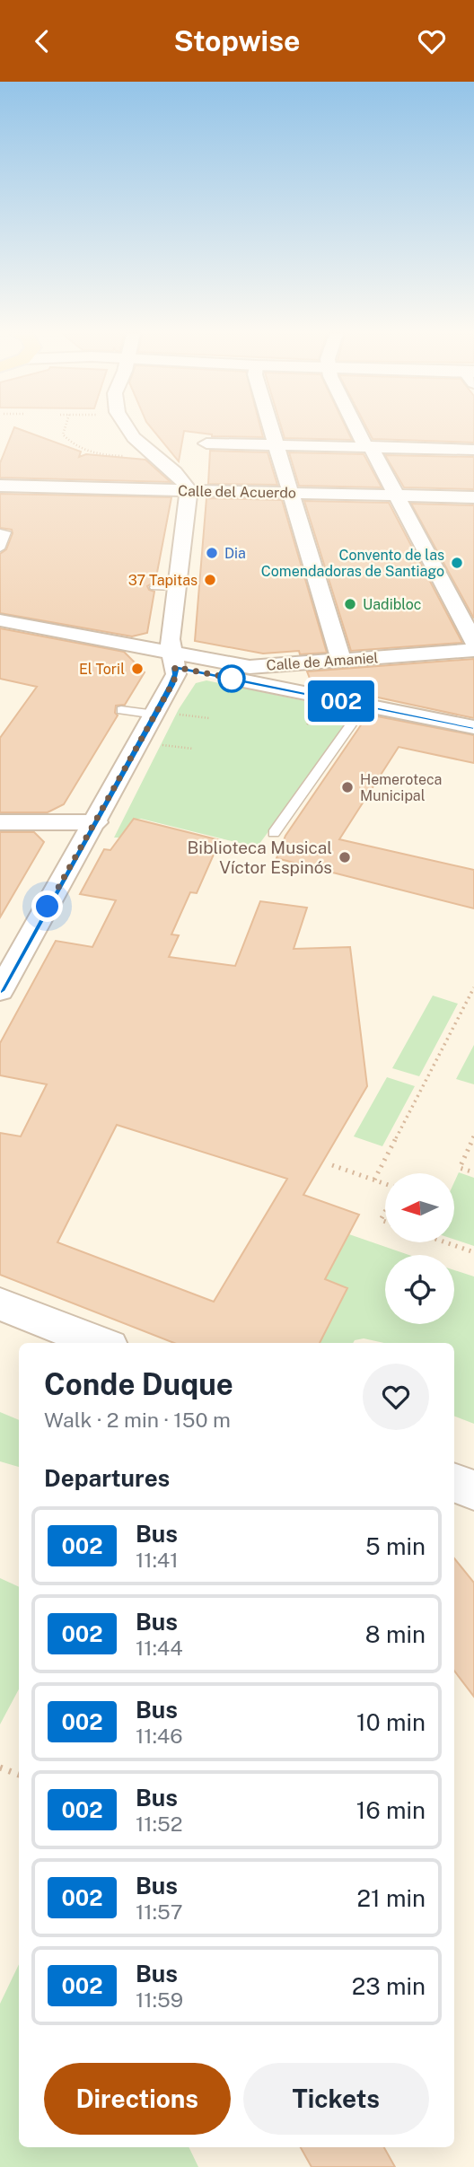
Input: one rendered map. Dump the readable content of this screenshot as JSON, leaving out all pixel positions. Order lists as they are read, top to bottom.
{
  "streets": {
    "street": ["Calle del Acuerdo", "Calle de Amaniel"]
  },
  "places": [
    "Dia",
    "Convento de las Comendadoras de Santiago",
    "37 Tapitas",
    "Uadibloc",
    "El Toril",
    "Hemeroteca Municipal",
    "Biblioteca Musical Víctor Espinós"
  ],
  "lines": ["bus line 002"],
  "north": "left",
  "page": {
    "header": "Stopwise",
    "on_map": "002",
    "heading": [
      ["Conde Duque", "Walk · 2 min · 150 m"],
      "Departures"
    ],
    "list": [
      {
        "mark": "002",
        "name": "Bus",
        "note": "11:41",
        "value": "5 min"
      },
      {
        "mark": "002",
        "name": "Bus",
        "note": "11:44",
        "value": "8 min"
      },
      {
        "mark": "002",
        "name": "Bus",
        "note": "11:46",
        "value": "10 min"
      },
      {
        "mark": "002",
        "name": "Bus",
        "note": "11:52",
        "value": "16 min"
      },
      {
        "mark": "002",
        "name": "Bus",
        "note": "11:57",
        "value": "21 min"
      },
      {
        "mark": "002",
        "name": "Bus",
        "note": "11:59",
        "value": "23 min"
      }
    ],
    "buttons": ["Directions", "Tickets"]
  }
}
